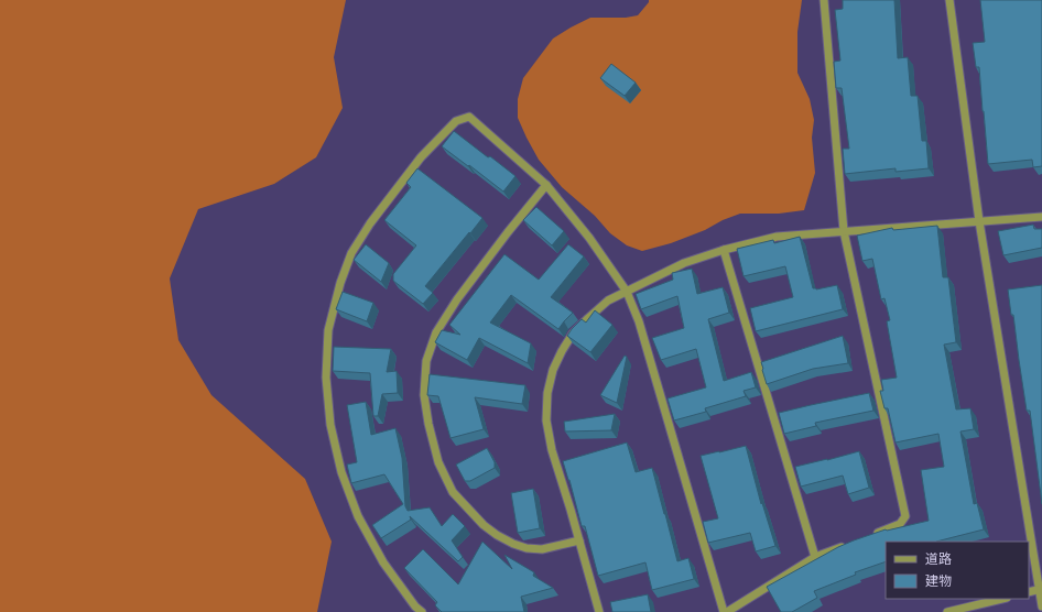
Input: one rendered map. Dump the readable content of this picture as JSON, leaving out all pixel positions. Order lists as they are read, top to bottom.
{
  "legend": ["道路", "建物"]
}
